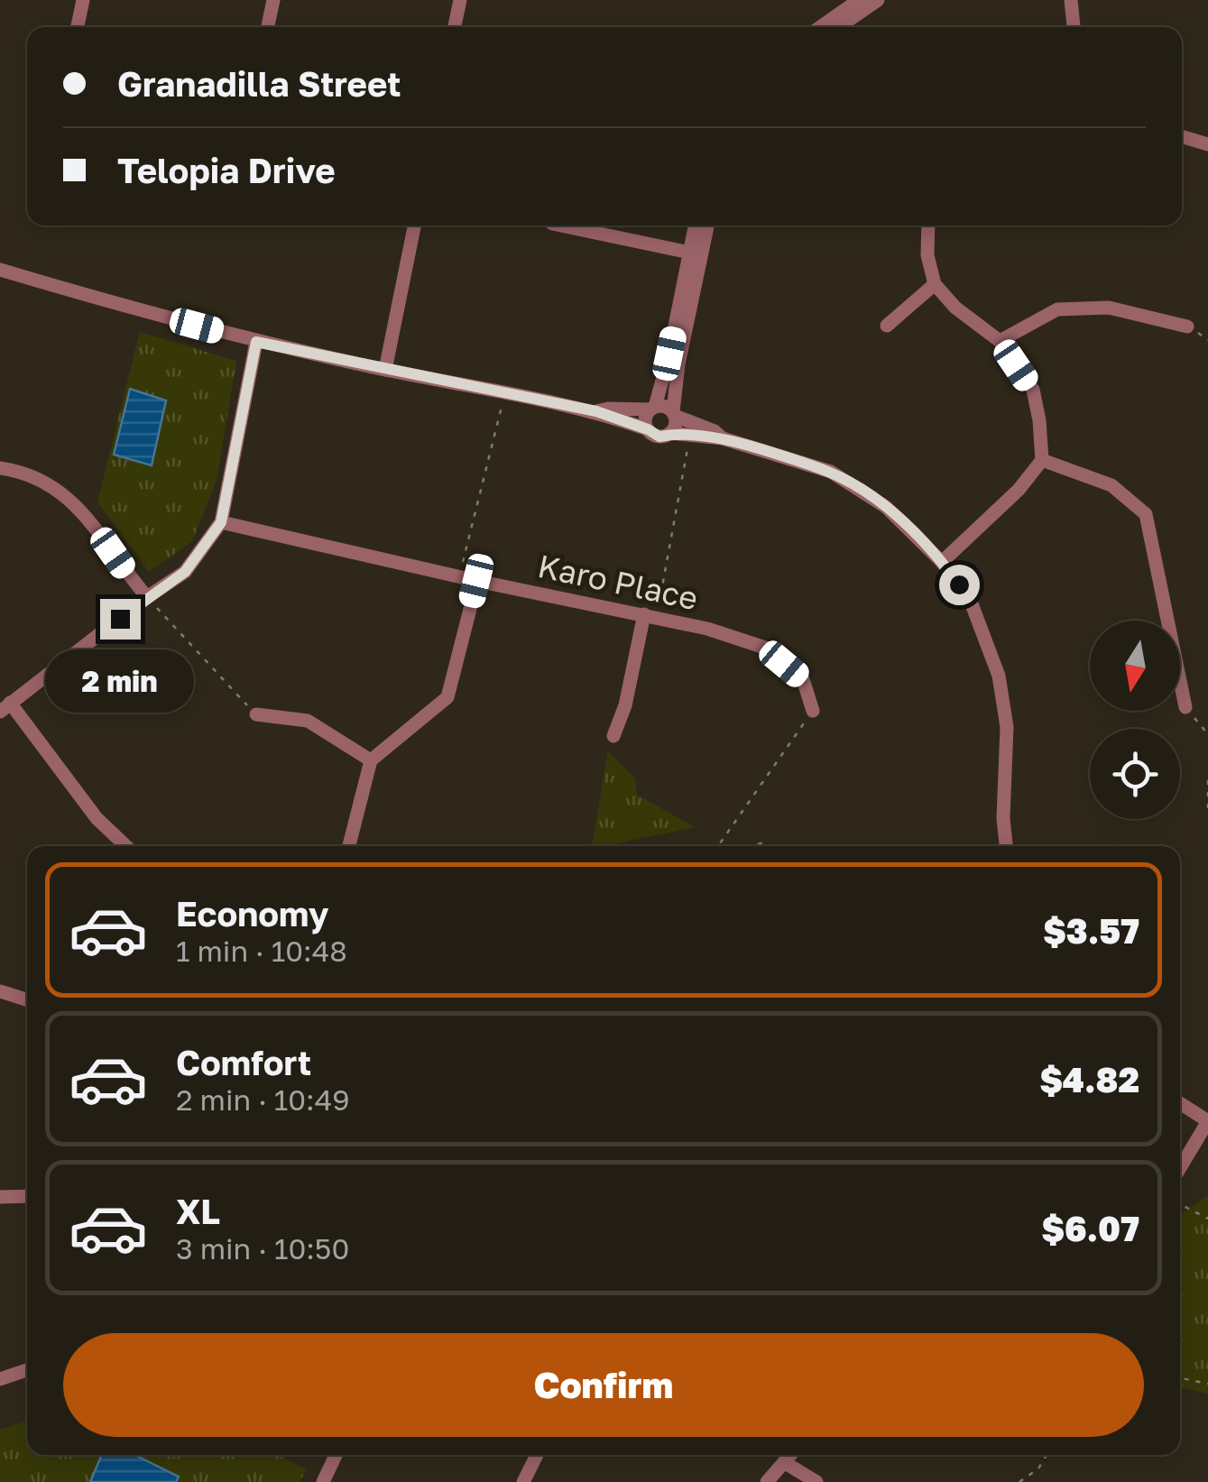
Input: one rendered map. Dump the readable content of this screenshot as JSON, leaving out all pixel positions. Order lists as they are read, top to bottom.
{
  "streets": {
    "street": ["Karo Place"]
  },
  "north": "bottom",
  "page": {
    "banner": ["Granadilla Street", "Telopia Drive"],
    "bubble": "2 min",
    "list": [
      {
        "name": "Economy",
        "note": "1 min · 10:48",
        "value": "$3.57"
      },
      {
        "name": "Comfort",
        "note": "2 min · 10:49",
        "value": "$4.82"
      },
      {
        "name": "XL",
        "note": "3 min · 10:50",
        "value": "$6.07"
      }
    ],
    "buttons": "Confirm"
  }
}
